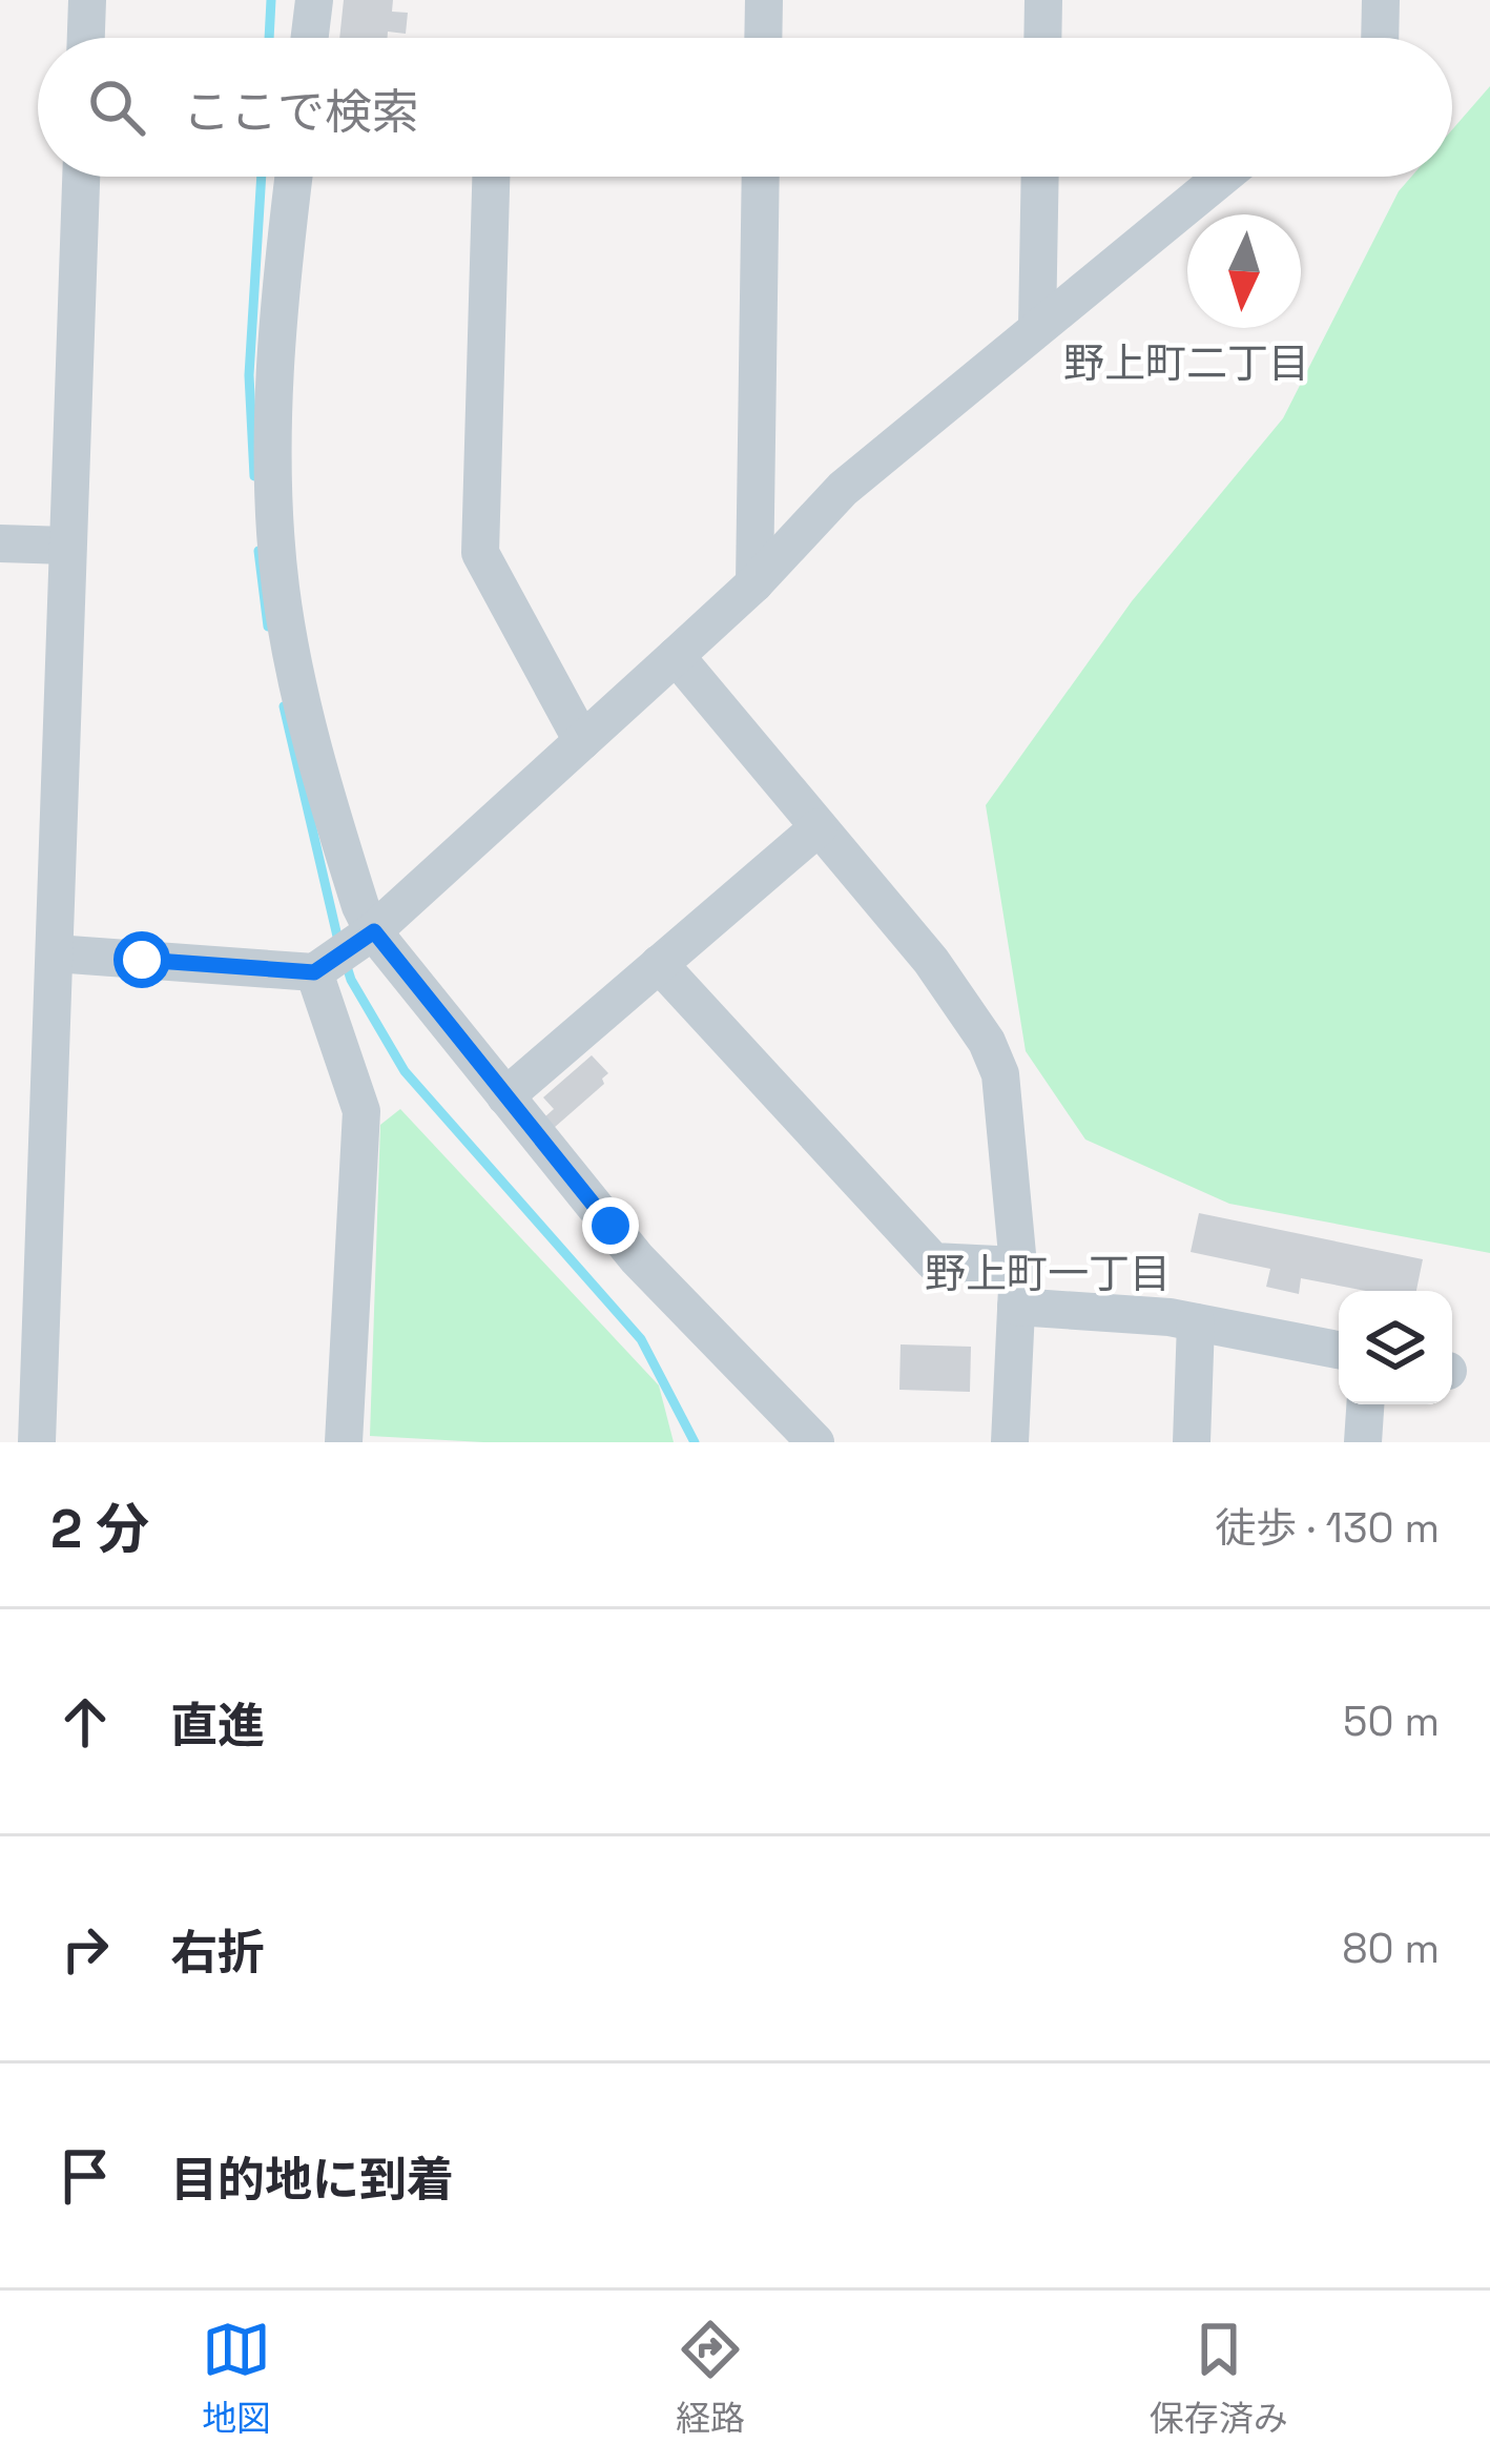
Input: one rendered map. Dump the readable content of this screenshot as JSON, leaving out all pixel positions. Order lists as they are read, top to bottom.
{
  "districts": ["野上町二丁目", "野上町一丁目"],
  "north": "bottom",
  "page": {
    "search": "ここで検索",
    "heading": ["2 分", "徒歩 · 130 m"],
    "list": [
      ["直進", "50 m"],
      ["右折", "80 m"],
      "目的地に到着"
    ],
    "nav": ["地図", "経路", "保存済み"]
  }
}
